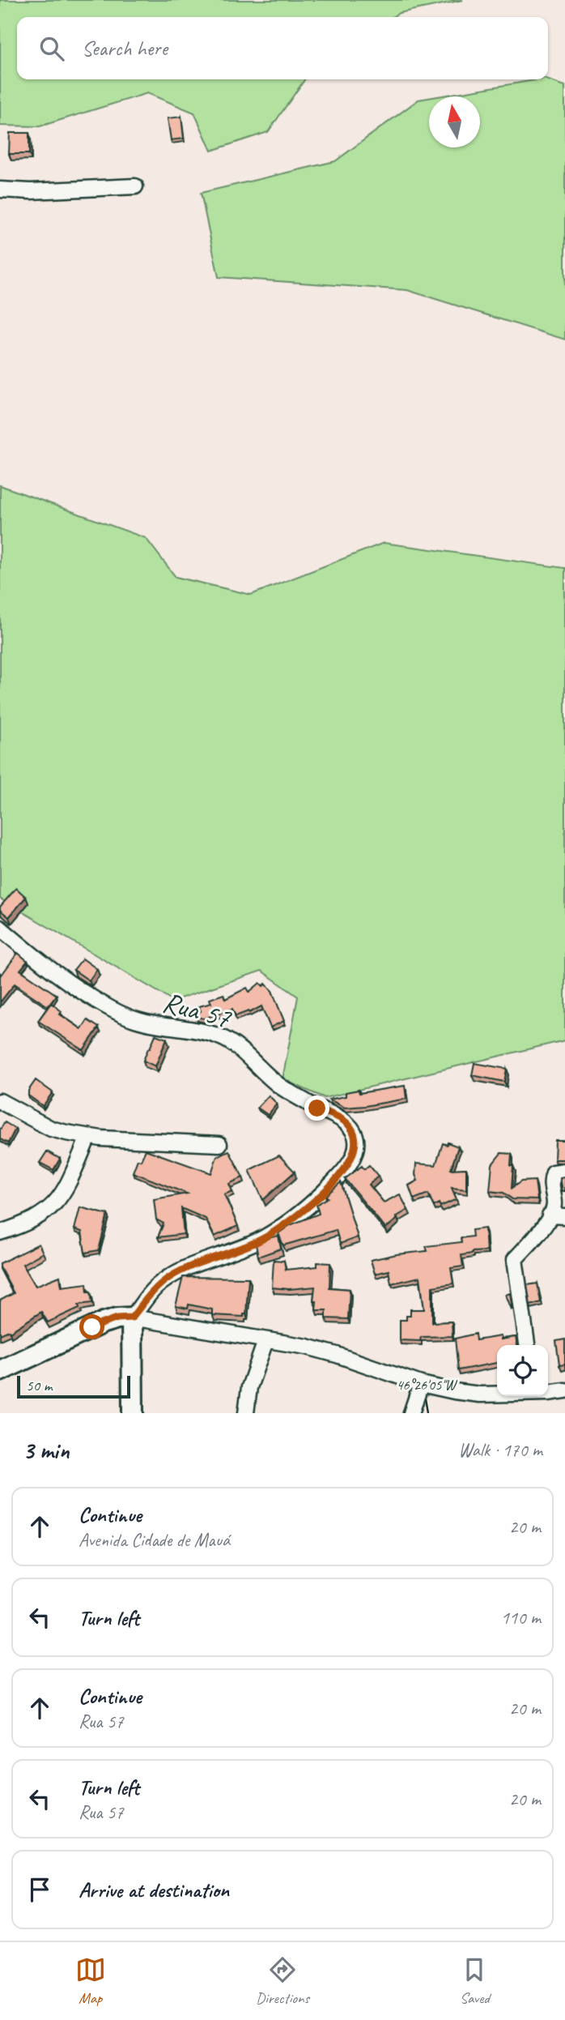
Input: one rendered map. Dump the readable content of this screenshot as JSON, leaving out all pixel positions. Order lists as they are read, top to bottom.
{
  "streets": {
    "street": ["Rua 57"]
  },
  "scale_bar": "50 m",
  "north": "top",
  "page": {
    "search": "Search here",
    "scale": "50 m",
    "heading": ["3 min", "Walk · 170 m"],
    "list": [
      ["Continue", "Avenida Cidade de Mauá", "20 m"],
      ["Turn left", "110 m"],
      ["Continue", "Rua 57", "20 m"],
      ["Turn left", "Rua 57", "20 m"],
      "Arrive at destination"
    ],
    "nav": ["Map", "Directions", "Saved"]
  },
  "coordinates": ["46°26'05\"W"]
}
